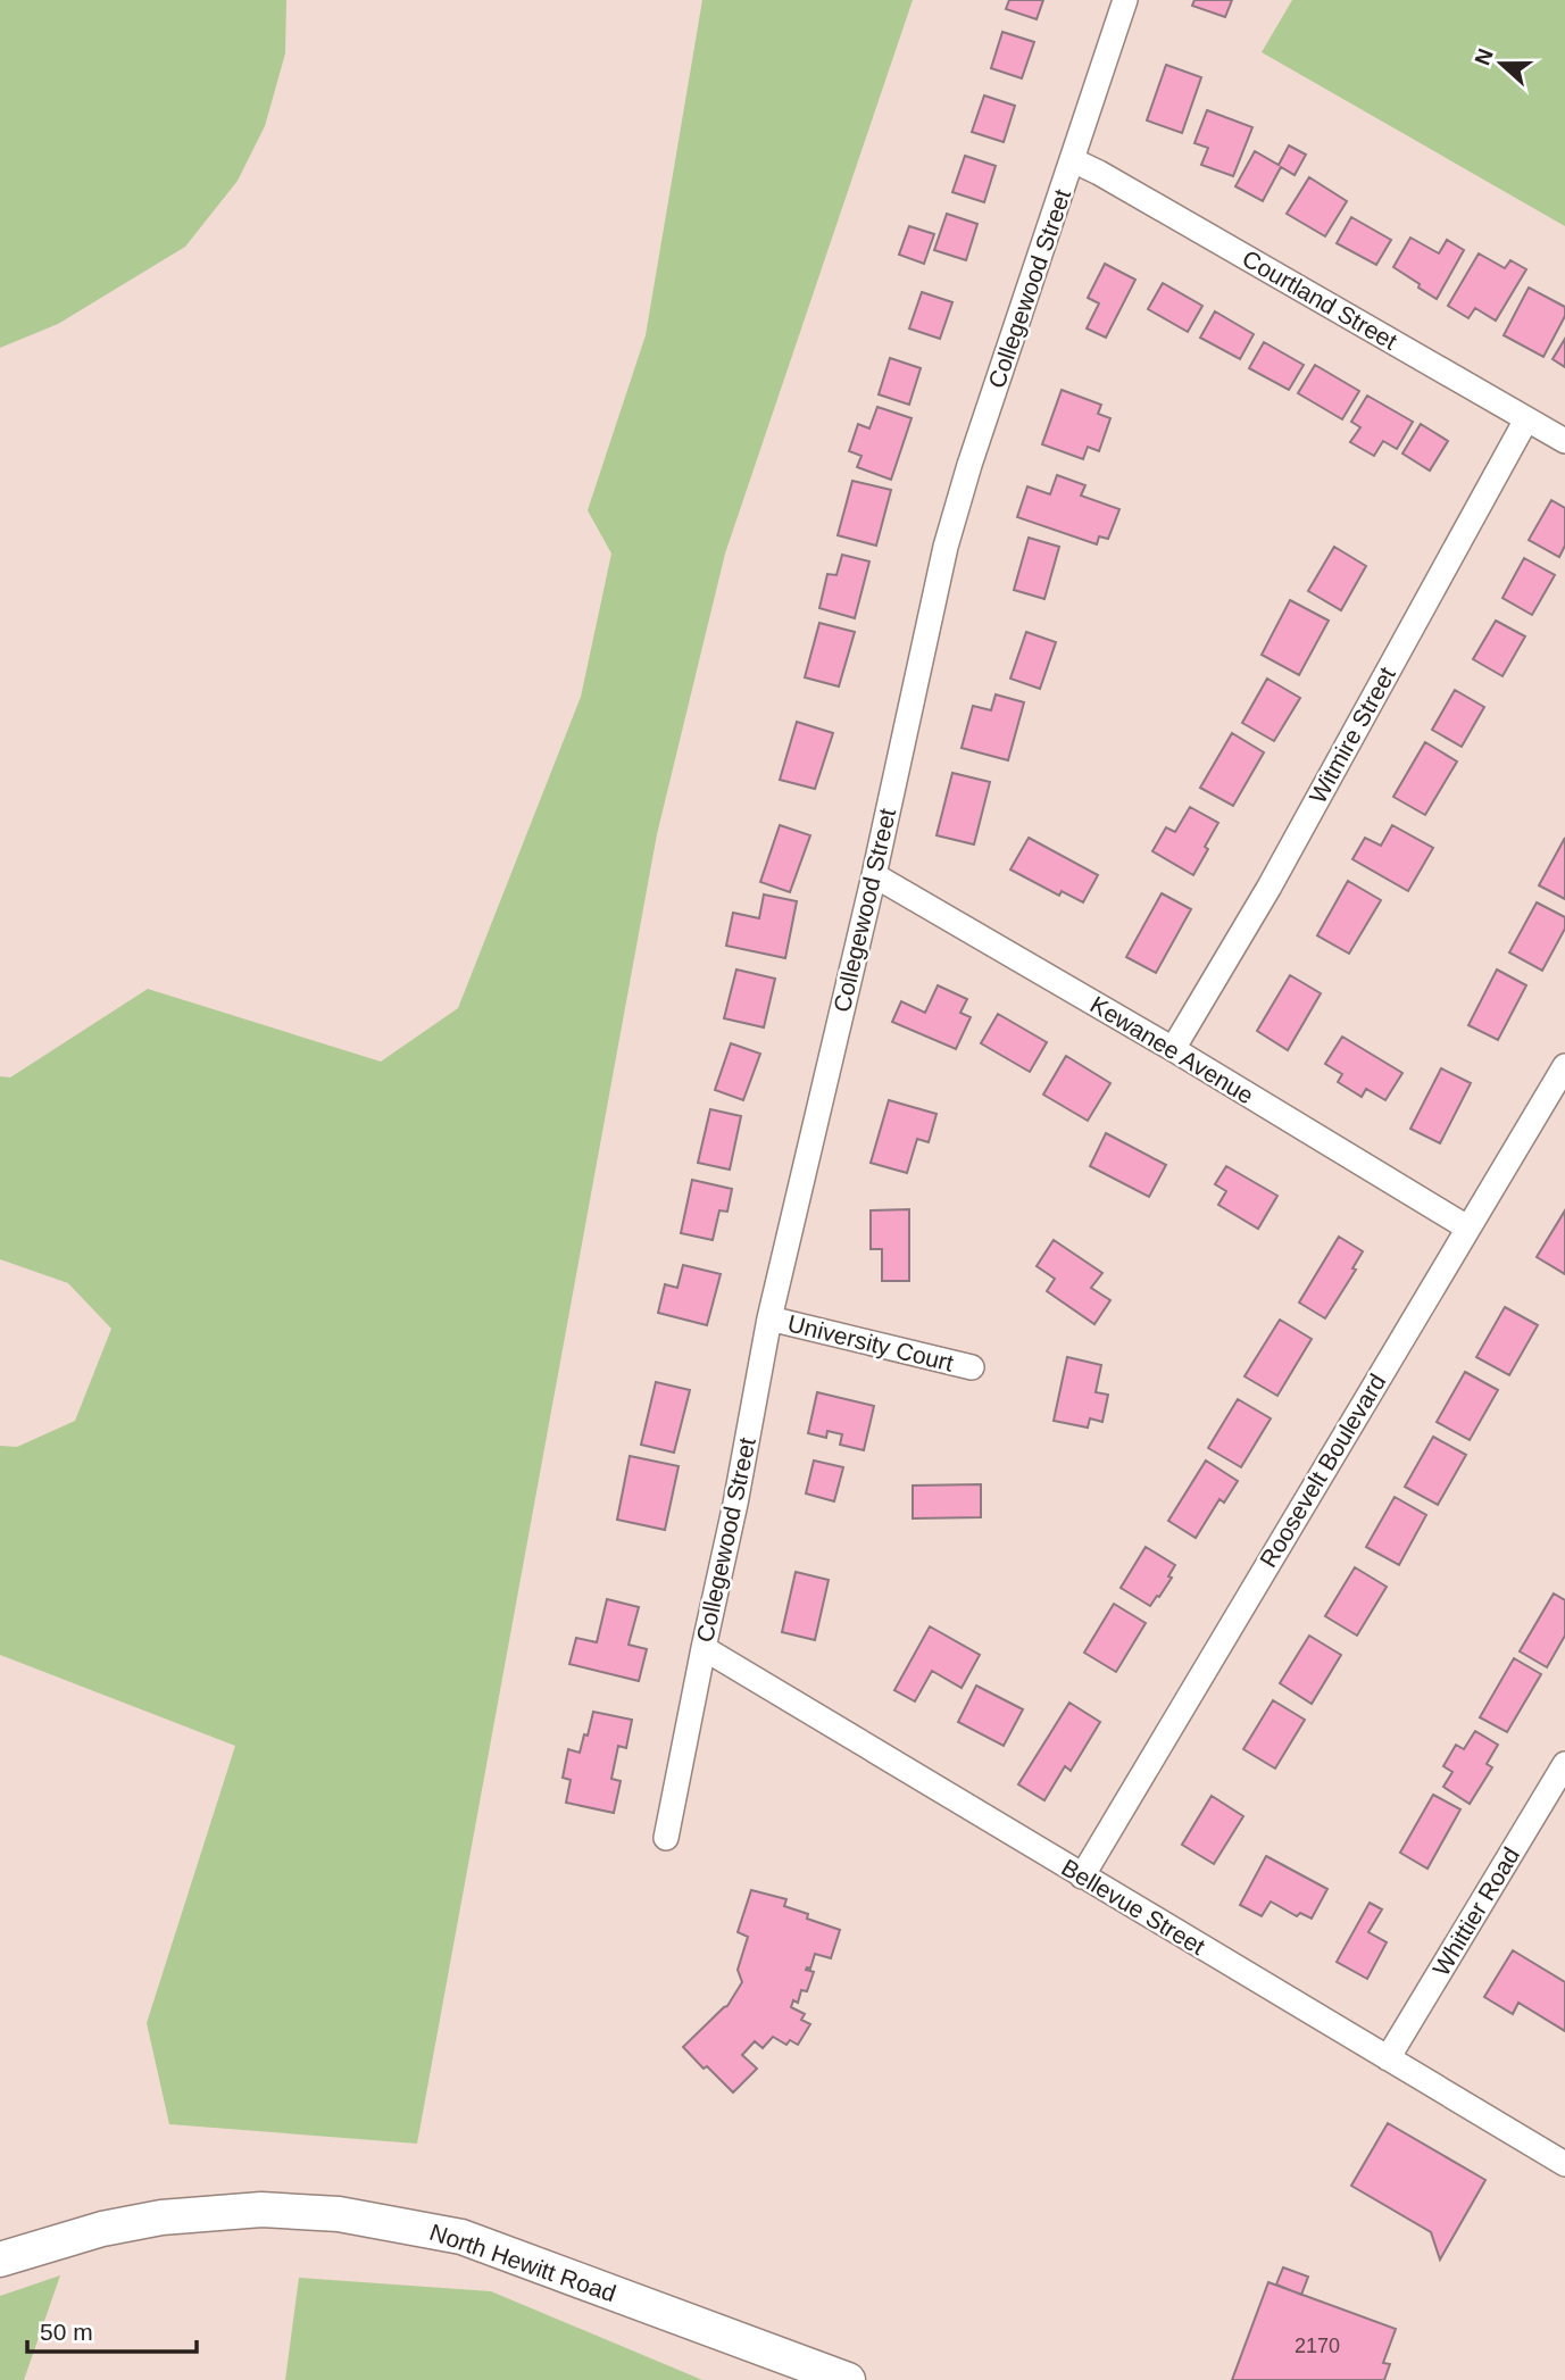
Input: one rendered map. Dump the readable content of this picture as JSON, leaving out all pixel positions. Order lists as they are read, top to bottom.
{
  "streets": {
    "main road": ["North Hewitt Road"],
    "street": [
      "Collegewood Street",
      "Courtland Street",
      "Witmire Street",
      "Kewanee Avenue",
      "University Court",
      "Roosevelt Boulevard",
      "Bellevue Street",
      "Whittier Road"
    ]
  },
  "crossings": [
    ["Collegewood Street", "Courtland Street"],
    ["Collegewood Street", "Kewanee Avenue"],
    ["Collegewood Street", "University Court"],
    ["Collegewood Street", "Bellevue Street"],
    ["Courtland Street", "Witmire Street"],
    ["Witmire Street", "Kewanee Avenue"],
    ["Kewanee Avenue", "Roosevelt Boulevard"],
    ["Roosevelt Boulevard", "Bellevue Street"],
    ["Bellevue Street", "Whittier Road"]
  ],
  "house_numbers": ["2170"],
  "scale_bar": "50 m",
  "north": "left"
}
